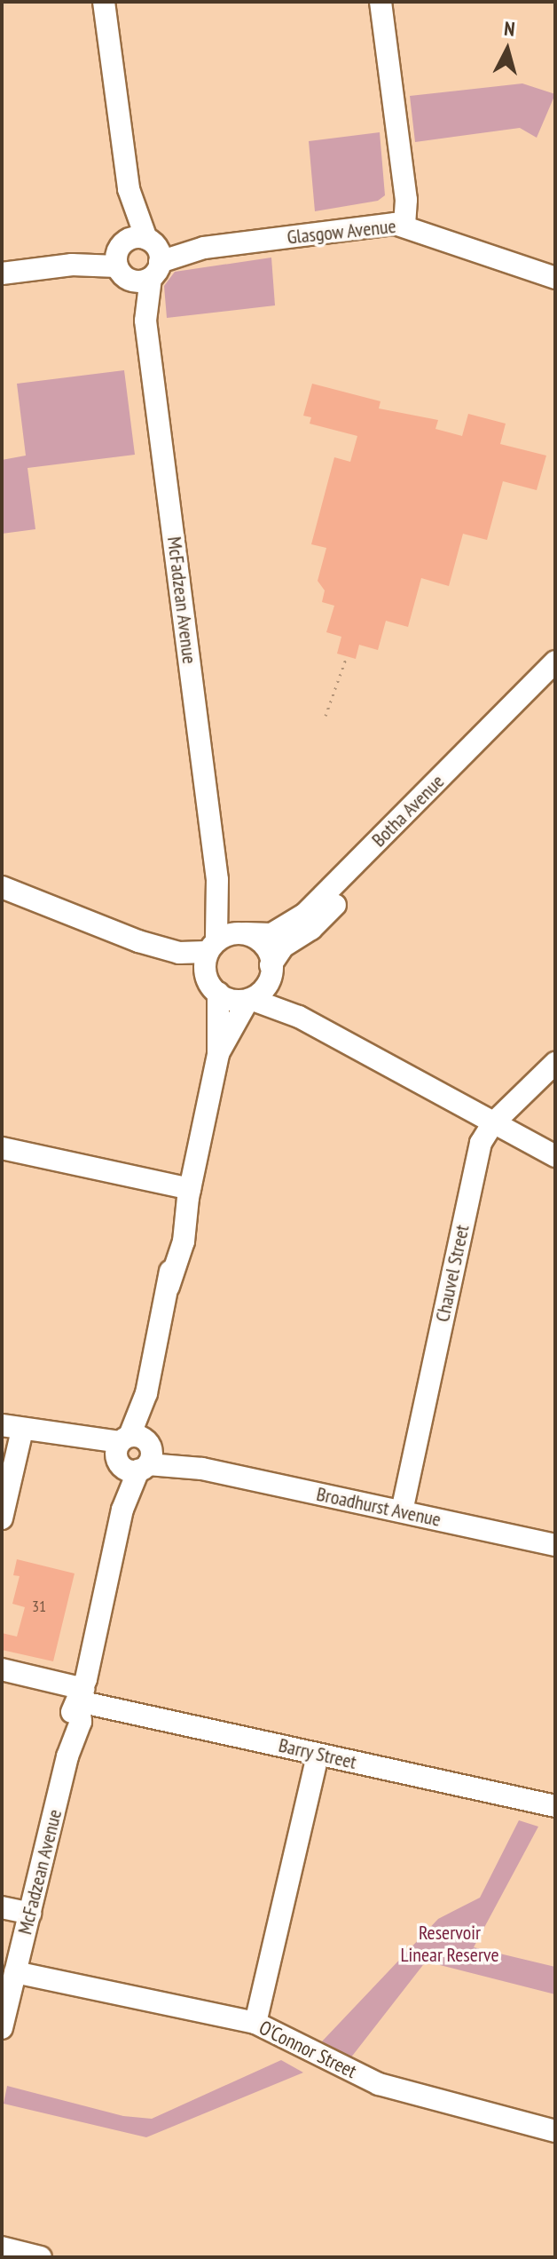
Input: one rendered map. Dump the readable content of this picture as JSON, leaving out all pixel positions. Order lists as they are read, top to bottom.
{
  "streets": {
    "street": [
      "Glasgow Avenue",
      "McFadzean Avenue",
      "Botha Avenue",
      "Chauvel Street",
      "Broadhurst Avenue",
      "Barry Street",
      "O'Connor Street"
    ]
  },
  "crossings": [
    ["Glasgow Avenue", "McFadzean Avenue"],
    ["McFadzean Avenue", "Botha Avenue"],
    ["McFadzean Avenue", "Broadhurst Avenue"],
    ["McFadzean Avenue", "Barry Street"],
    ["McFadzean Avenue", "O'Connor Street"],
    ["Chauvel Street", "Broadhurst Avenue"]
  ],
  "parks": ["Reservoir Linear Reserve"],
  "house_numbers": ["31"],
  "north": "top"
}
